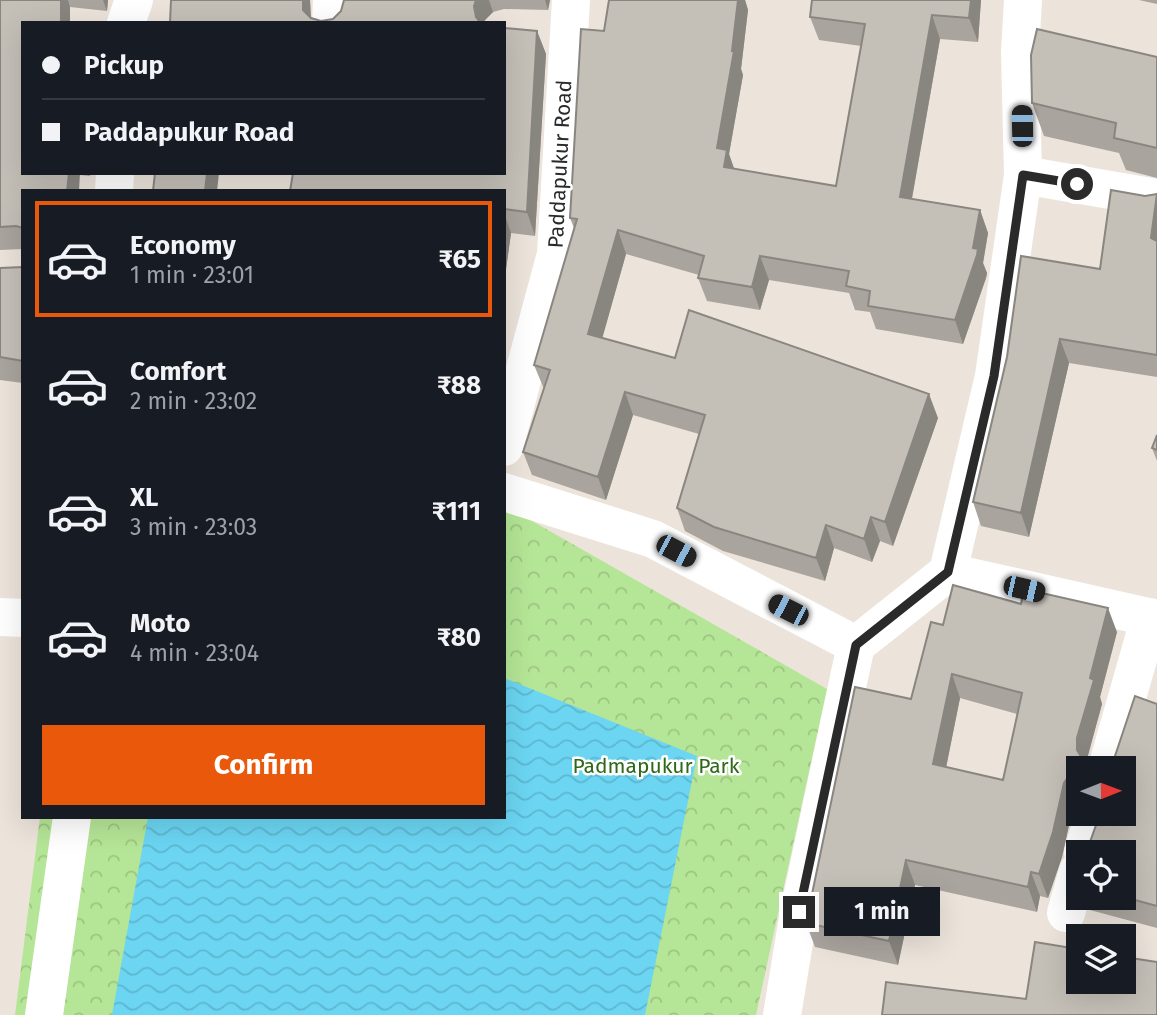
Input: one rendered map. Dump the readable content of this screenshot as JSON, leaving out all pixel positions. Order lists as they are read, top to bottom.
{
  "streets": {
    "street": ["Paddapukur Road"]
  },
  "parks": ["Padmapukur Park"],
  "north": "right",
  "page": {
    "banner": ["Pickup", "Paddapukur Road"],
    "list": [
      {
        "name": "Economy",
        "note": "1 min · 23:01",
        "value": "₹65"
      },
      {
        "name": "Comfort",
        "note": "2 min · 23:02",
        "value": "₹88"
      },
      {
        "name": "XL",
        "note": "3 min · 23:03",
        "value": "₹111"
      },
      {
        "name": "Moto",
        "note": "4 min · 23:04",
        "value": "₹80"
      }
    ],
    "buttons": "Confirm",
    "bubble": "1 min"
  }
}
